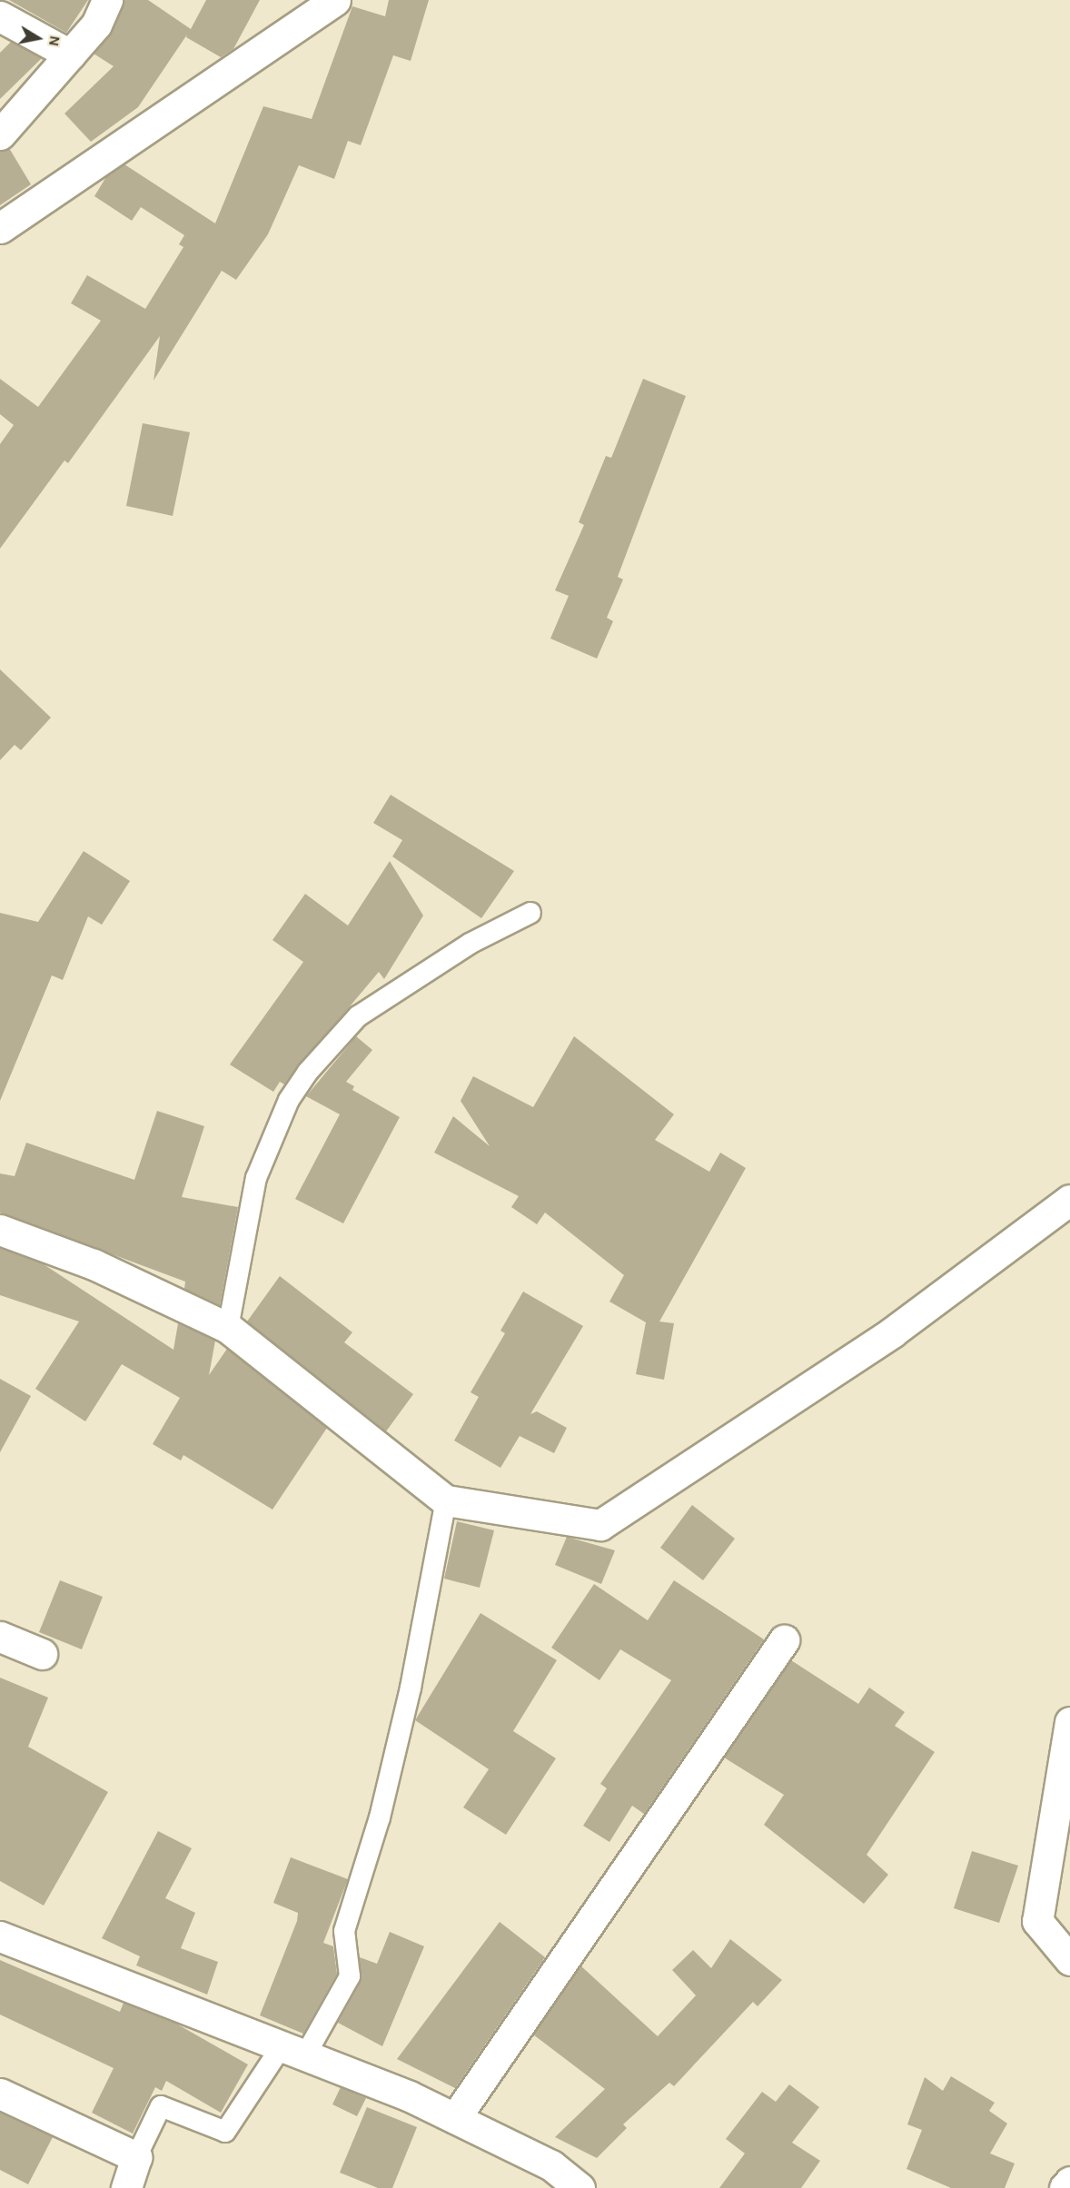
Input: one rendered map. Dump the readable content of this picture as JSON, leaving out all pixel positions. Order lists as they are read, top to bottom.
{
  "north": "right"
}
